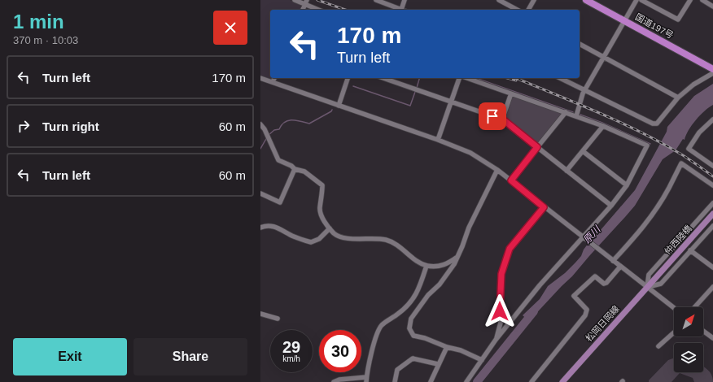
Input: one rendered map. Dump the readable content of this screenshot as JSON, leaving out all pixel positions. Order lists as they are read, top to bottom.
{
  "streets": {
    "highway": ["国道197号"],
    "main road": ["仲西陸橋", "松岡日岡線"]
  },
  "crossings": [
    ["仲西陸橋", "松岡日岡線"]
  ],
  "water": ["原川"],
  "north": "top right",
  "page": {
    "heading": ["1 min", "370 m · 10:03"],
    "turn": ["170 m", "Turn left"],
    "list": [
      {
        "name": "Turn left",
        "value": "170 m"
      },
      {
        "name": "Turn right",
        "value": "60 m"
      },
      {
        "name": "Turn left",
        "value": "60 m"
      }
    ],
    "speed": "29 km/h",
    "limit": "30",
    "buttons": ["Exit", "Share"]
  }
}
